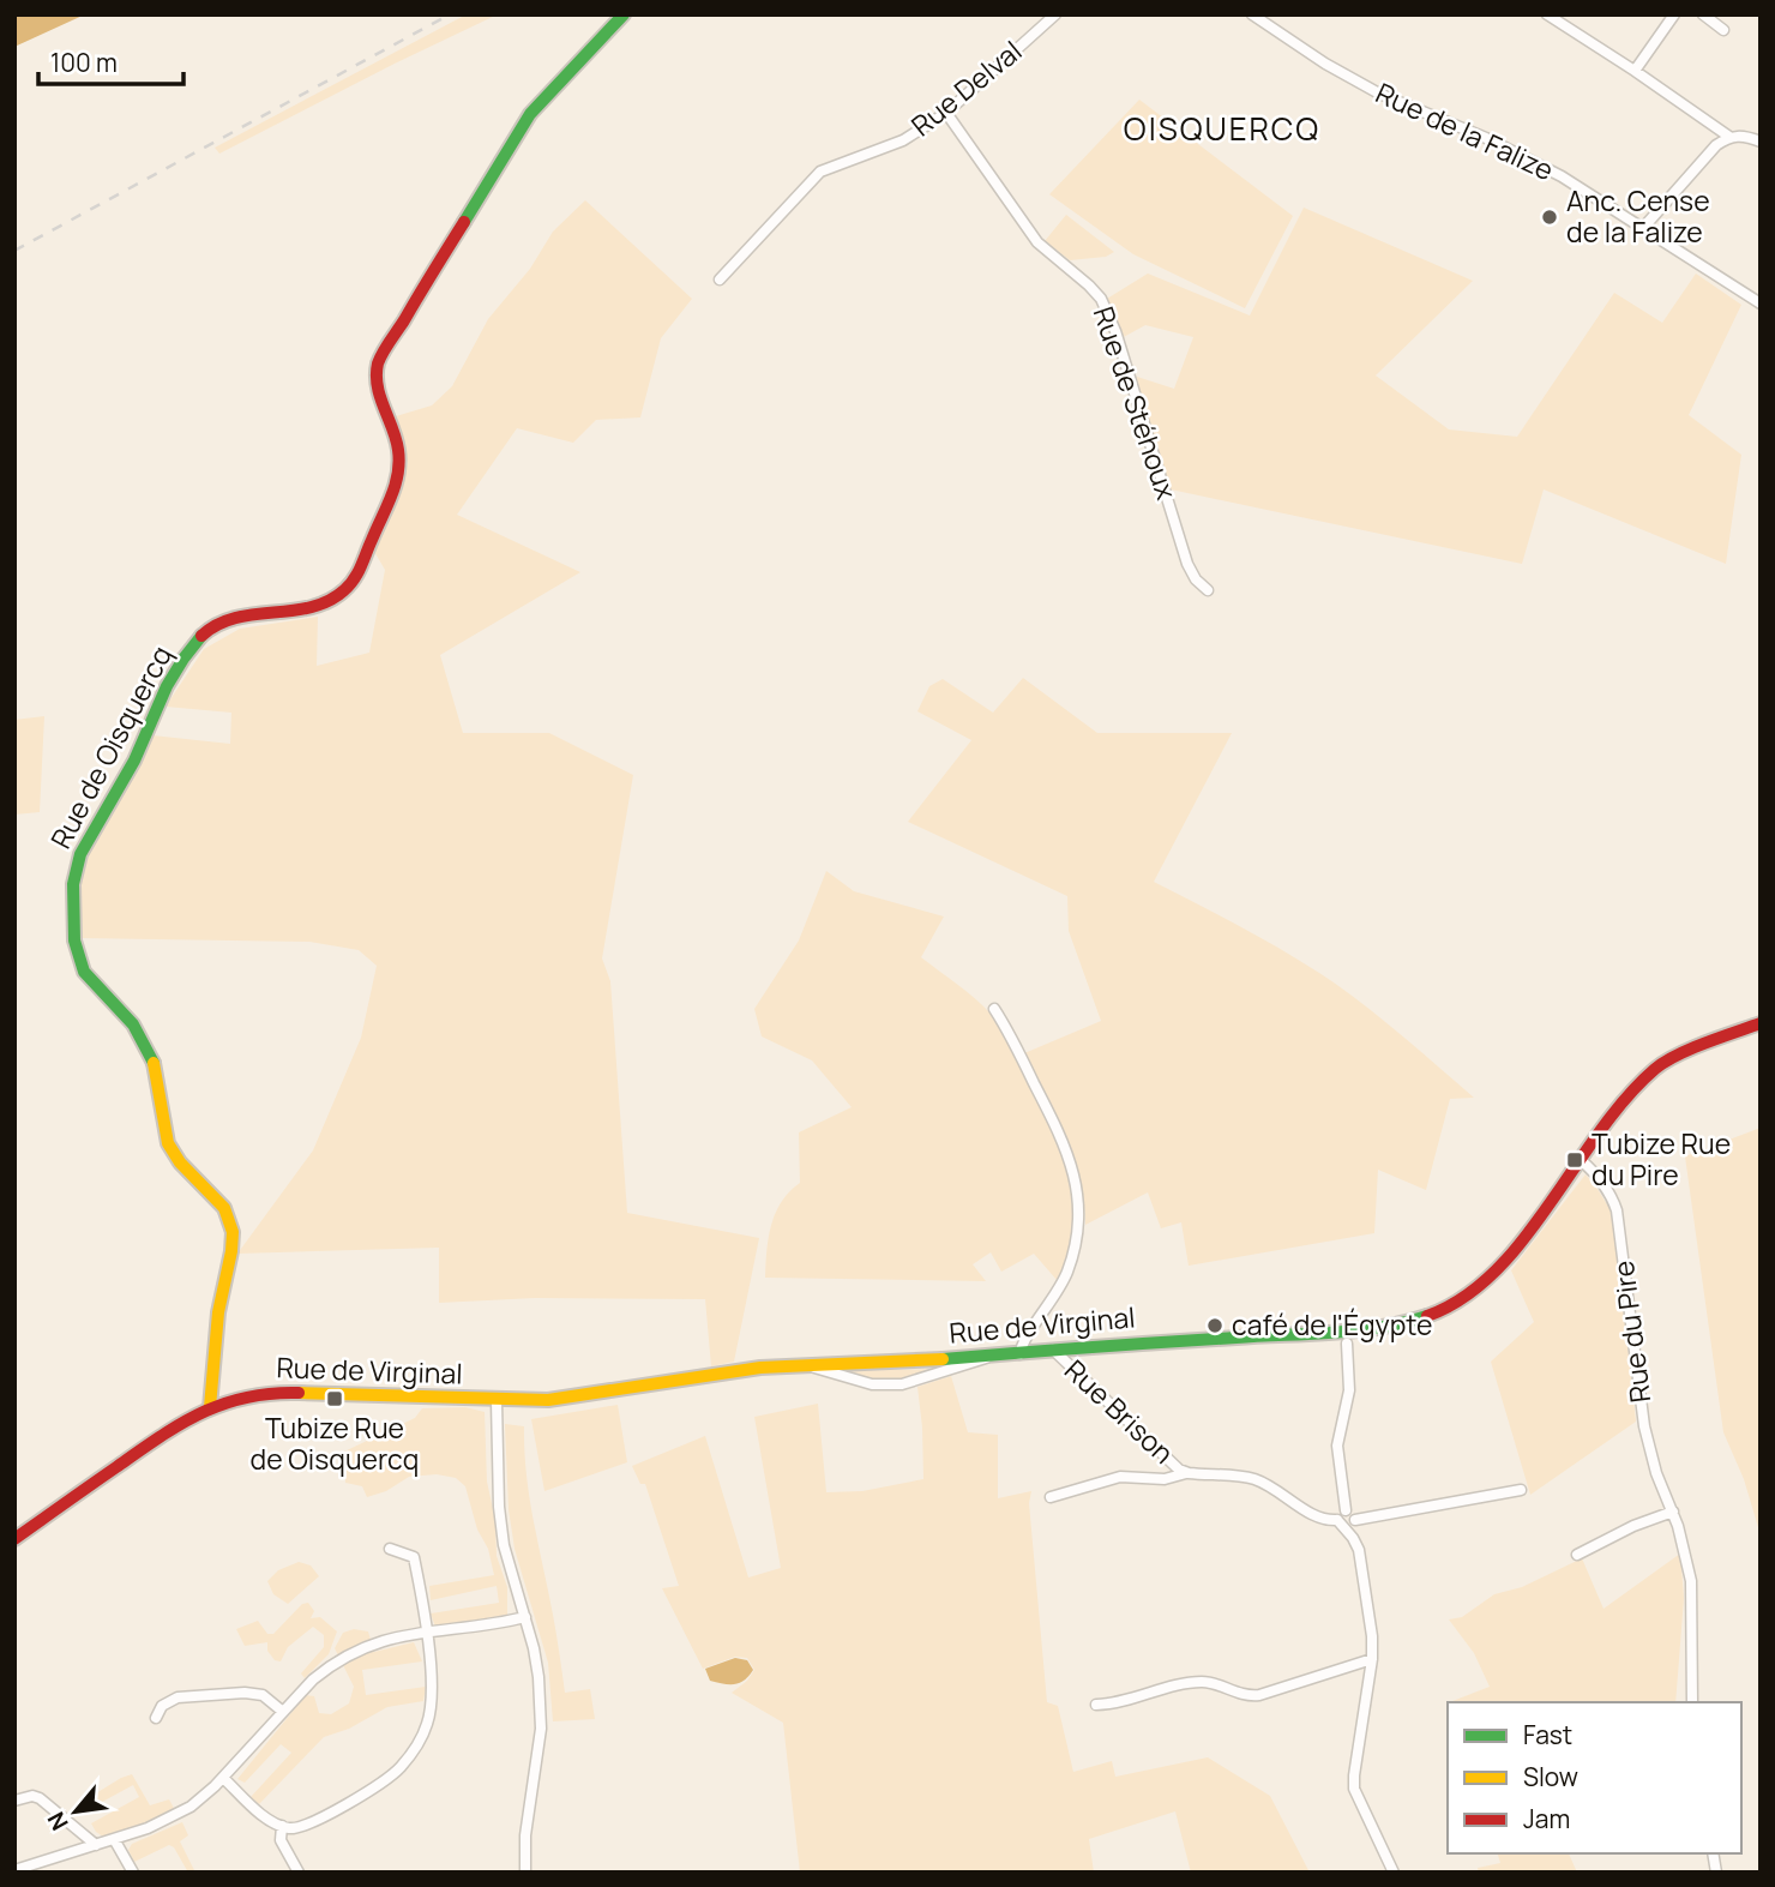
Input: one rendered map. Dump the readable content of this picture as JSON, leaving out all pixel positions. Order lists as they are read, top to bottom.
{
  "streets": {
    "street": [
      "Rue Delval",
      "Rue de la Falize",
      "Rue de Stéhoux",
      "Rue de Oisquercq",
      "Rue de Virginal",
      "Rue du Pire",
      "Rue Brison"
    ]
  },
  "crossings": [
    ["Rue Delval", "Rue de Stéhoux"],
    ["Rue de Oisquercq", "Rue de Virginal"],
    ["Rue de Virginal", "Rue du Pire"],
    ["Rue de Virginal", "Rue Brison"]
  ],
  "districts": ["OISQUERCQ"],
  "places": {
    "other": ["Anc. Cense de la Falize", "café de l'Égypte"],
    "transit": ["Tubize Rue du Pire", "Tubize Rue de Oisquercq"]
  },
  "legend": ["Fast", "Slow", "Jam"],
  "scale_bar": "100 m",
  "north": "bottom left"
}
